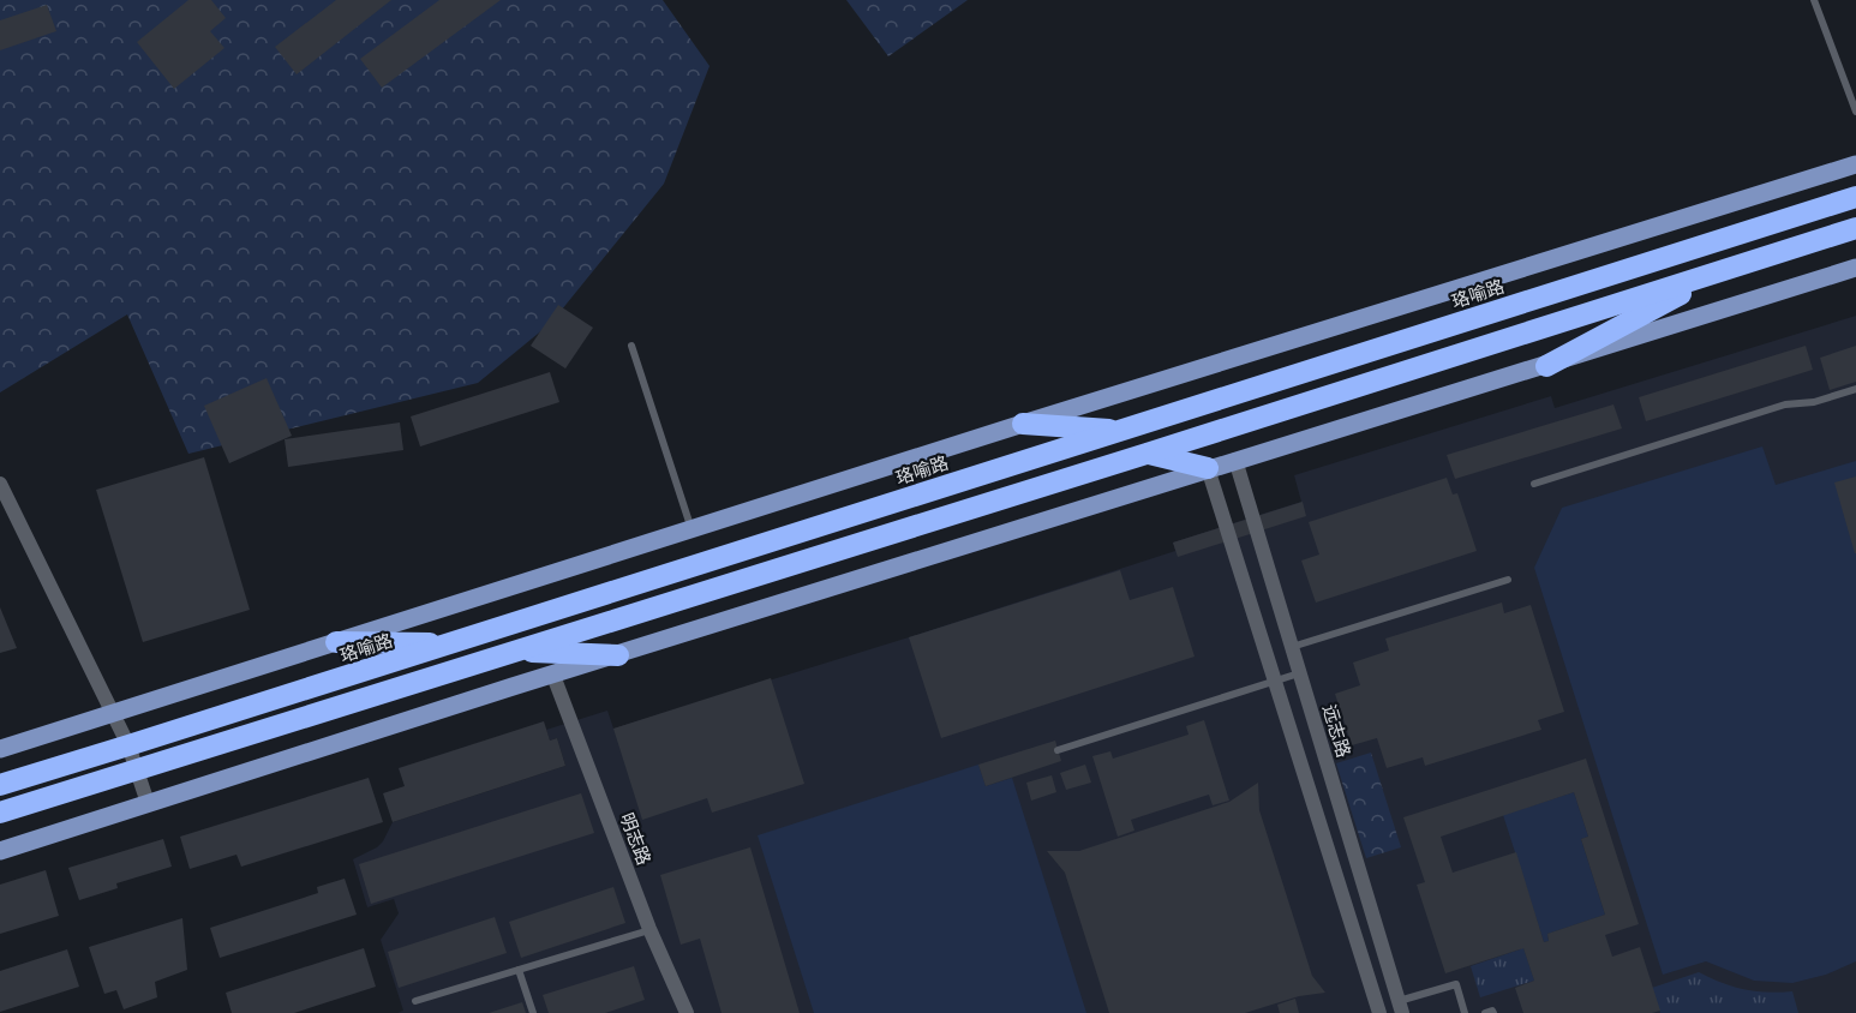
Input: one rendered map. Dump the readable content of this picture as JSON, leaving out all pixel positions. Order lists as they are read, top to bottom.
{
  "streets": {
    "highway": ["珞喻路"],
    "street": ["远志路", "明志路"]
  }
}
